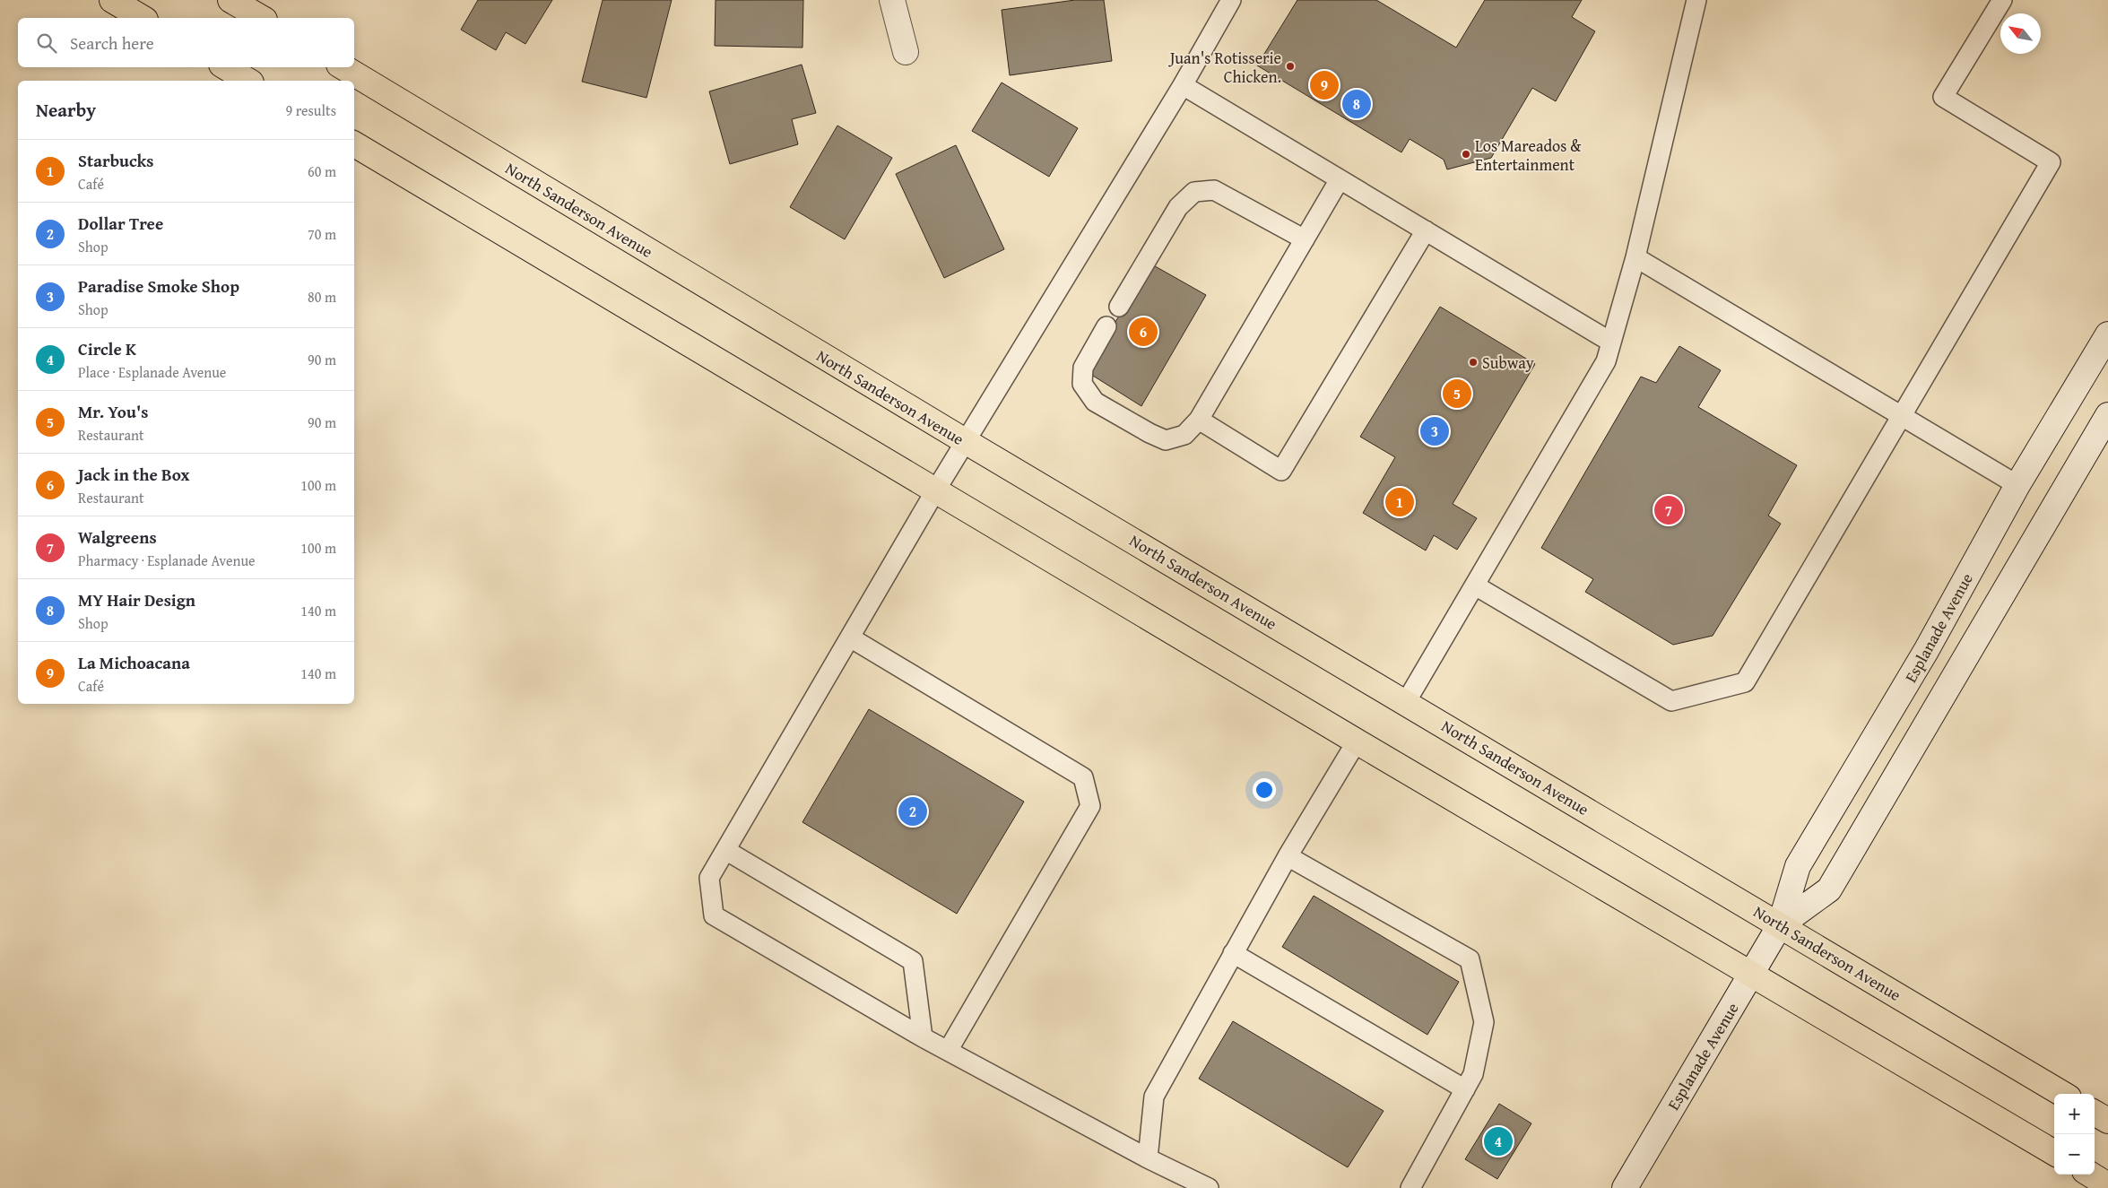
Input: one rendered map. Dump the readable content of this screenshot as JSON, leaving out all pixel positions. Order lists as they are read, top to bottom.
{
  "streets": {
    "highway": ["North Sanderson Avenue"],
    "main road": ["Esplanade Avenue"]
  },
  "crossings": [
    ["North Sanderson Avenue", "Esplanade Avenue"]
  ],
  "places": ["Juan's Rotisserie Chicken.", "Los Mareados & Entertainment", "Subway"],
  "north": "top left",
  "page": {
    "search": "Search here",
    "pins": [
      "9",
      "8",
      "6",
      "5",
      "3",
      "1",
      "7",
      "2",
      "4"
    ],
    "heading": ["Nearby", "9 results"],
    "list": [
      {
        "mark": "1",
        "name": "Starbucks",
        "note": "Café",
        "value": "60 m"
      },
      {
        "mark": "2",
        "name": "Dollar Tree",
        "note": "Shop",
        "value": "70 m"
      },
      {
        "mark": "3",
        "name": "Paradise Smoke Shop",
        "note": "Shop",
        "value": "80 m"
      },
      {
        "mark": "4",
        "name": "Circle K",
        "note": "Place · Esplanade Avenue",
        "value": "90 m"
      },
      {
        "mark": "5",
        "name": "Mr. You's",
        "note": "Restaurant",
        "value": "90 m"
      },
      {
        "mark": "6",
        "name": "Jack in the Box",
        "note": "Restaurant",
        "value": "100 m"
      },
      {
        "mark": "7",
        "name": "Walgreens",
        "note": "Pharmacy · Esplanade Avenue",
        "value": "100 m"
      },
      {
        "mark": "8",
        "name": "MY Hair Design",
        "note": "Shop",
        "value": "140 m"
      },
      {
        "mark": "9",
        "name": "La Michoacana",
        "note": "Café",
        "value": "140 m"
      }
    ],
    "map_buttons": ["+", "−"]
  }
}
